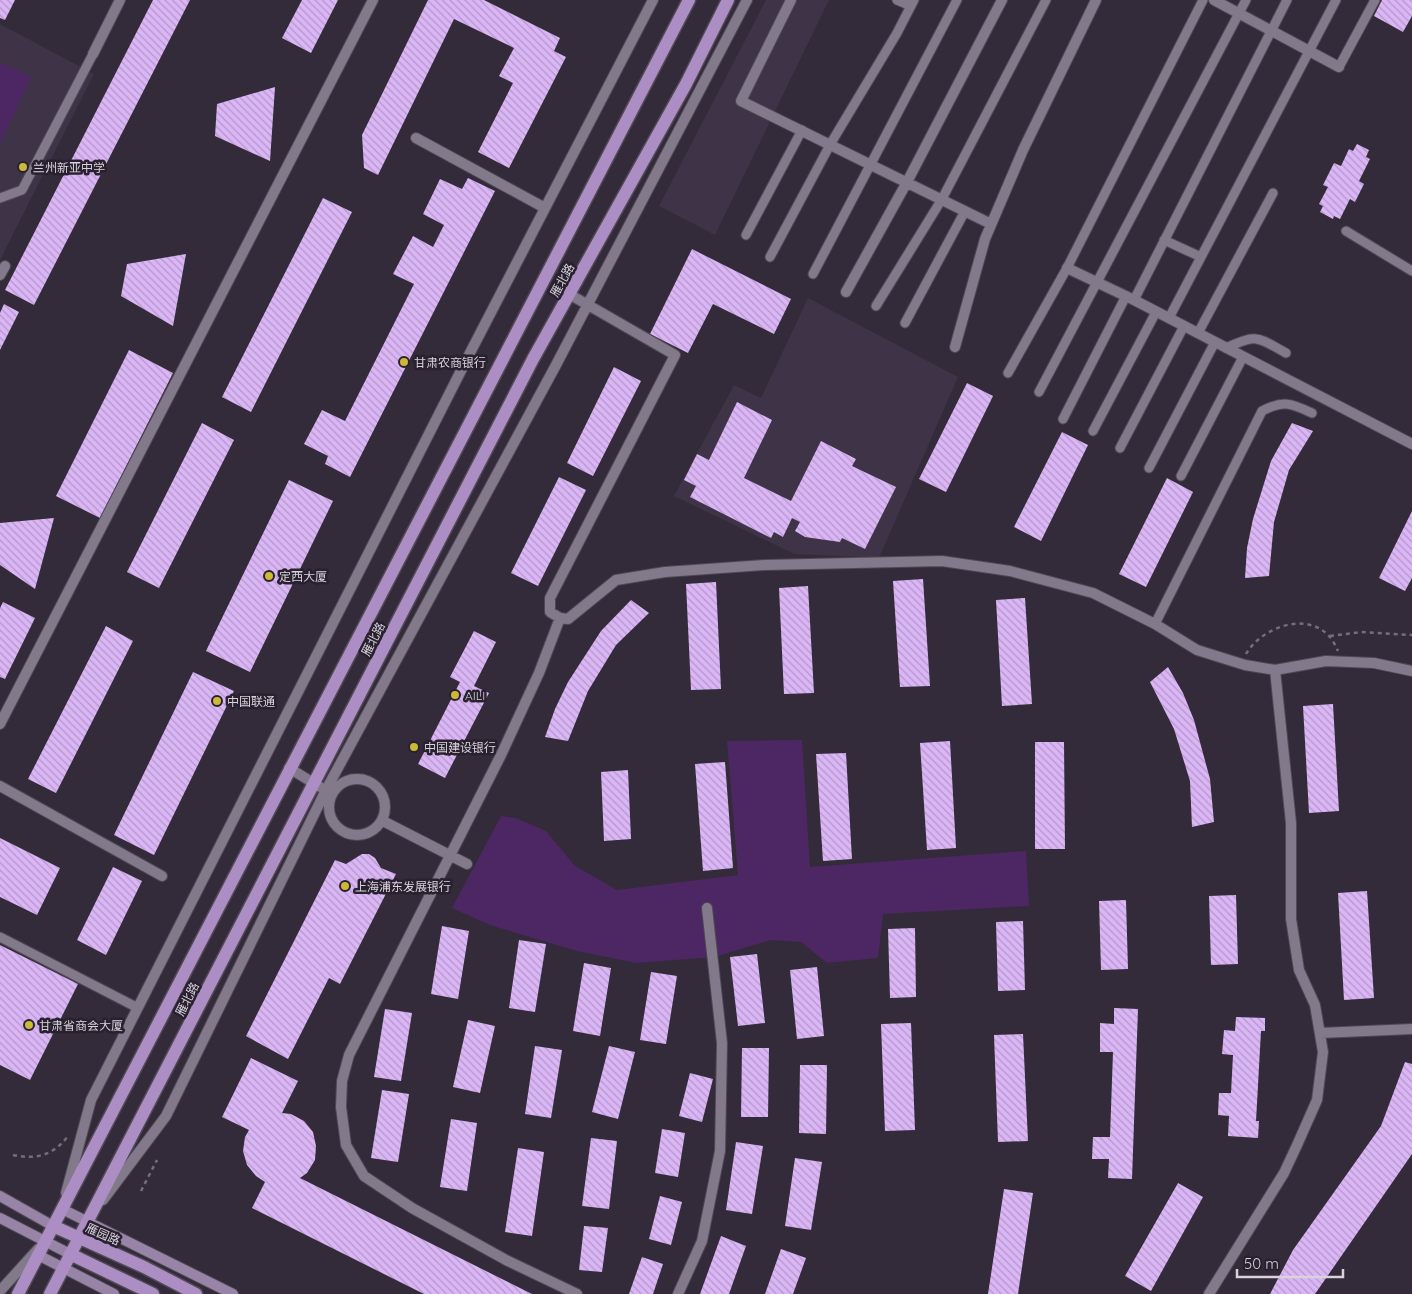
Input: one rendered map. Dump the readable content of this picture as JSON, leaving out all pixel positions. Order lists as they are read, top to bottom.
{
  "streets": {
    "main road": ["雁北路", "雁园路"]
  },
  "crossings": [
    ["雁北路", "雁园路"]
  ],
  "places": [
    "兰州新亚中学",
    "甘肃农商银行",
    "定西大厦",
    "AILI",
    "中国联通",
    "中国建设银行",
    "上海浦东发展银行",
    "甘肃省商会大厦"
  ],
  "scale_bar": "50 m"
}
